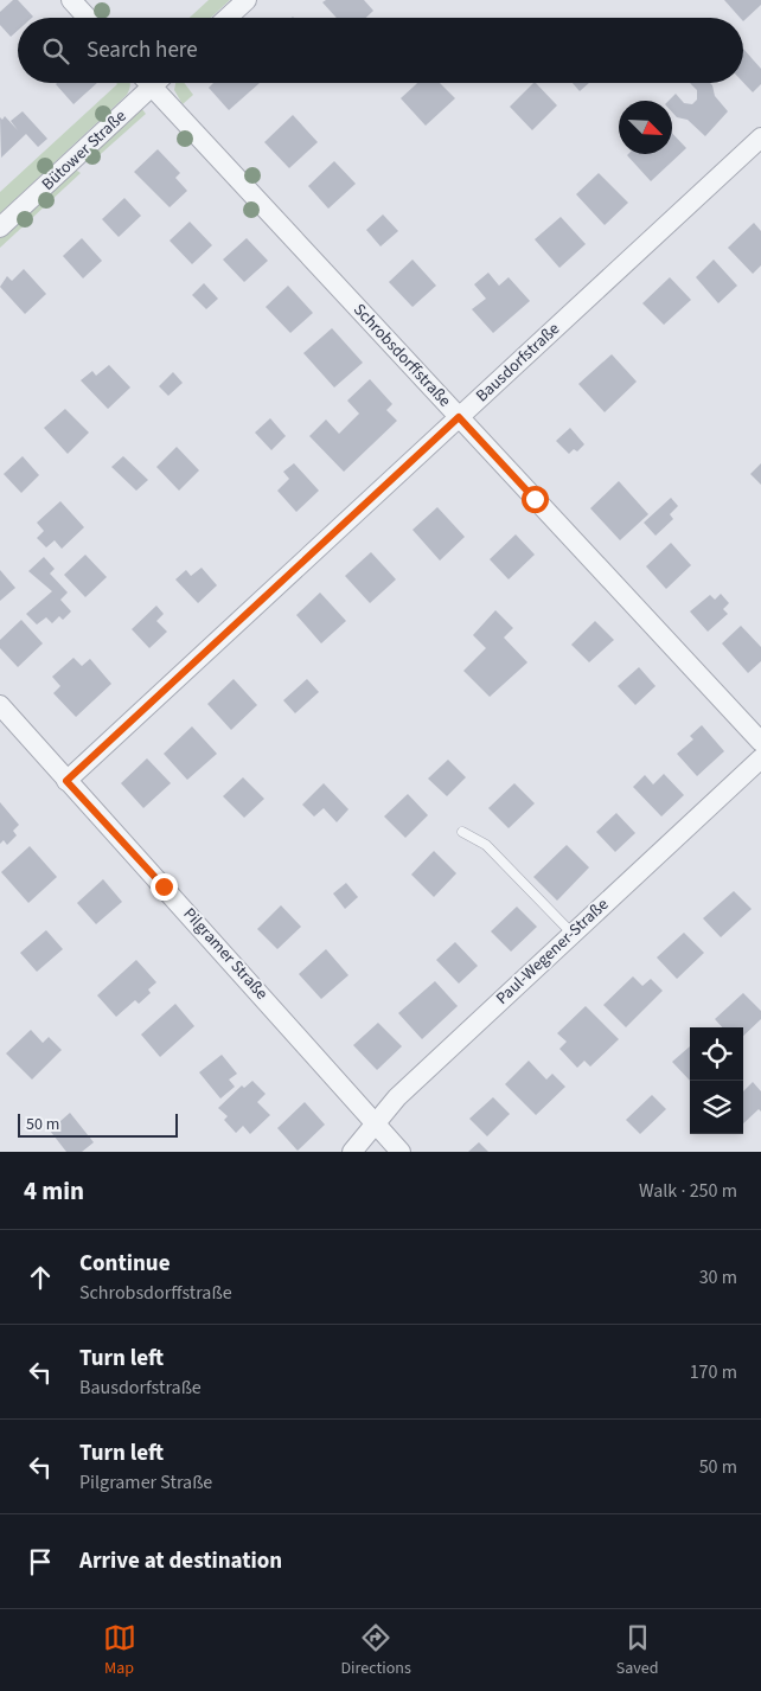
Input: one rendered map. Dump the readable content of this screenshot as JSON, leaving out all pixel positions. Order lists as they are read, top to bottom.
{
  "streets": {
    "street": [
      "Bütower Straße",
      "Schrobsdorffstraße",
      "Bausdorfstraße",
      "Paul-Wegener-Straße",
      "Pilgramer Straße"
    ]
  },
  "crossings": [
    ["Bütower Straße", "Schrobsdorffstraße"],
    ["Schrobsdorffstraße", "Bausdorfstraße"],
    ["Bausdorfstraße", "Pilgramer Straße"],
    ["Paul-Wegener-Straße", "Pilgramer Straße"]
  ],
  "scale_bar": "50 m",
  "north": "bottom right",
  "page": {
    "search": "Search here",
    "scale": "50 m",
    "heading": ["4 min", "Walk · 250 m"],
    "list": [
      ["Continue", "Schrobsdorffstraße", "30 m"],
      ["Turn left", "Bausdorfstraße", "170 m"],
      ["Turn left", "Pilgramer Straße", "50 m"],
      "Arrive at destination"
    ],
    "nav": ["Map", "Directions", "Saved"]
  }
}
